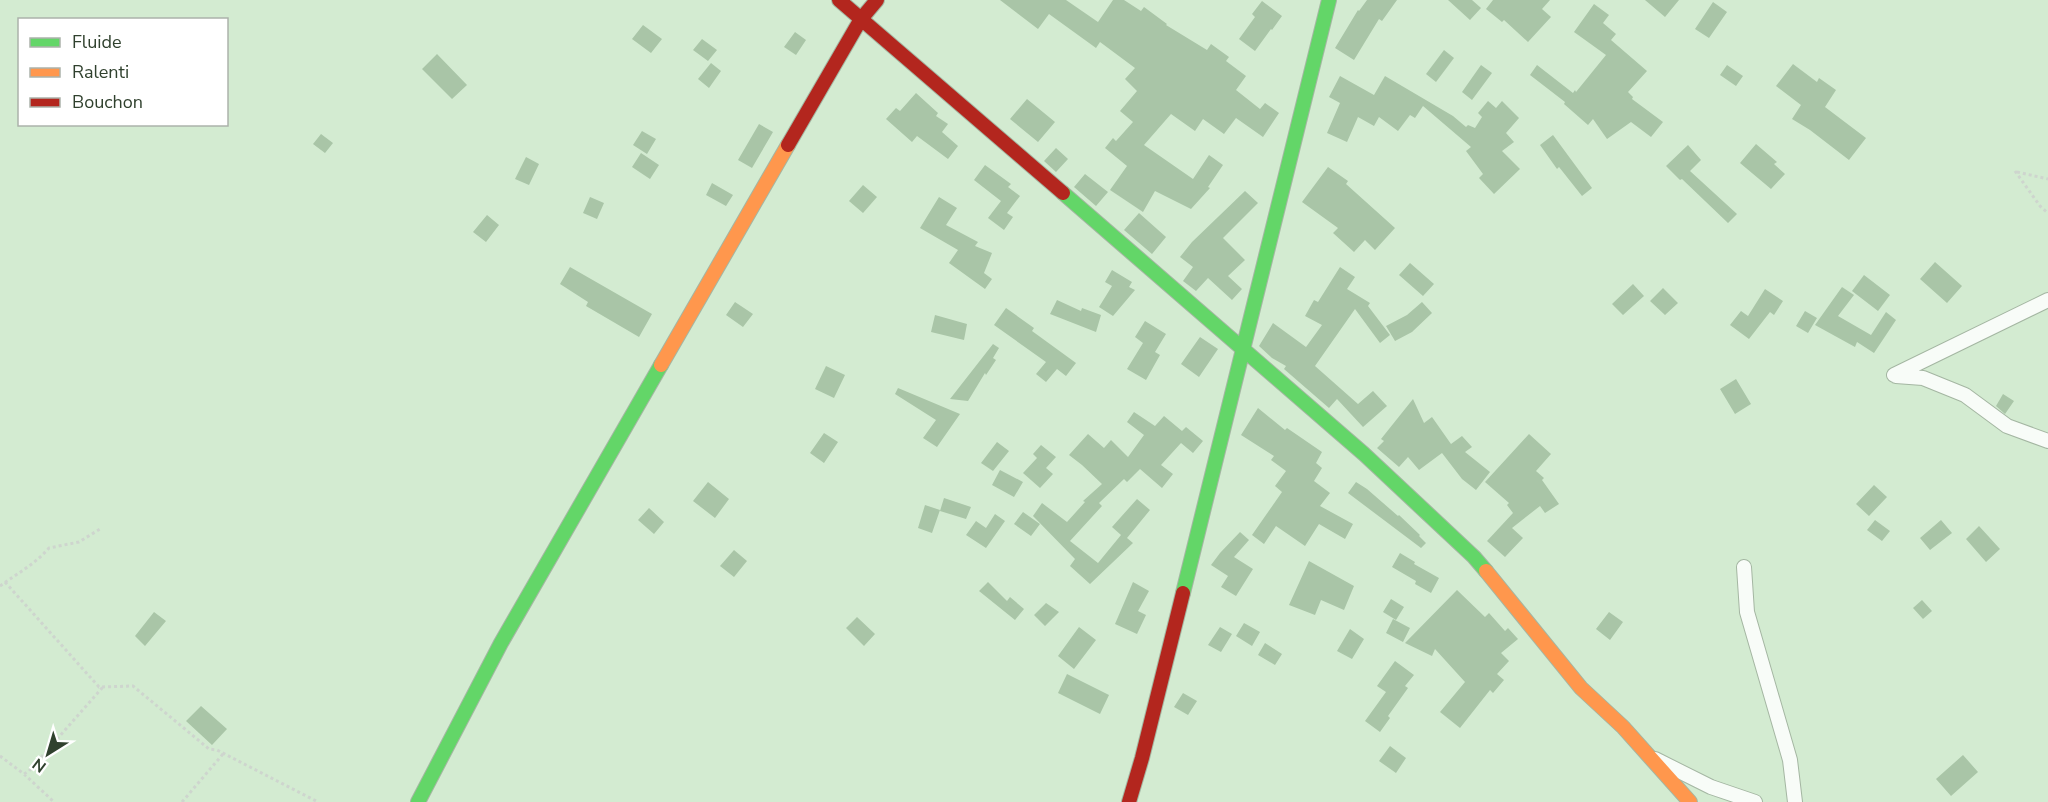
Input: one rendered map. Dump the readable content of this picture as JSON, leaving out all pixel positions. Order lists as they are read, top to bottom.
{
  "legend": ["Fluide", "Ralenti", "Bouchon"],
  "north": "bottom left"
}
